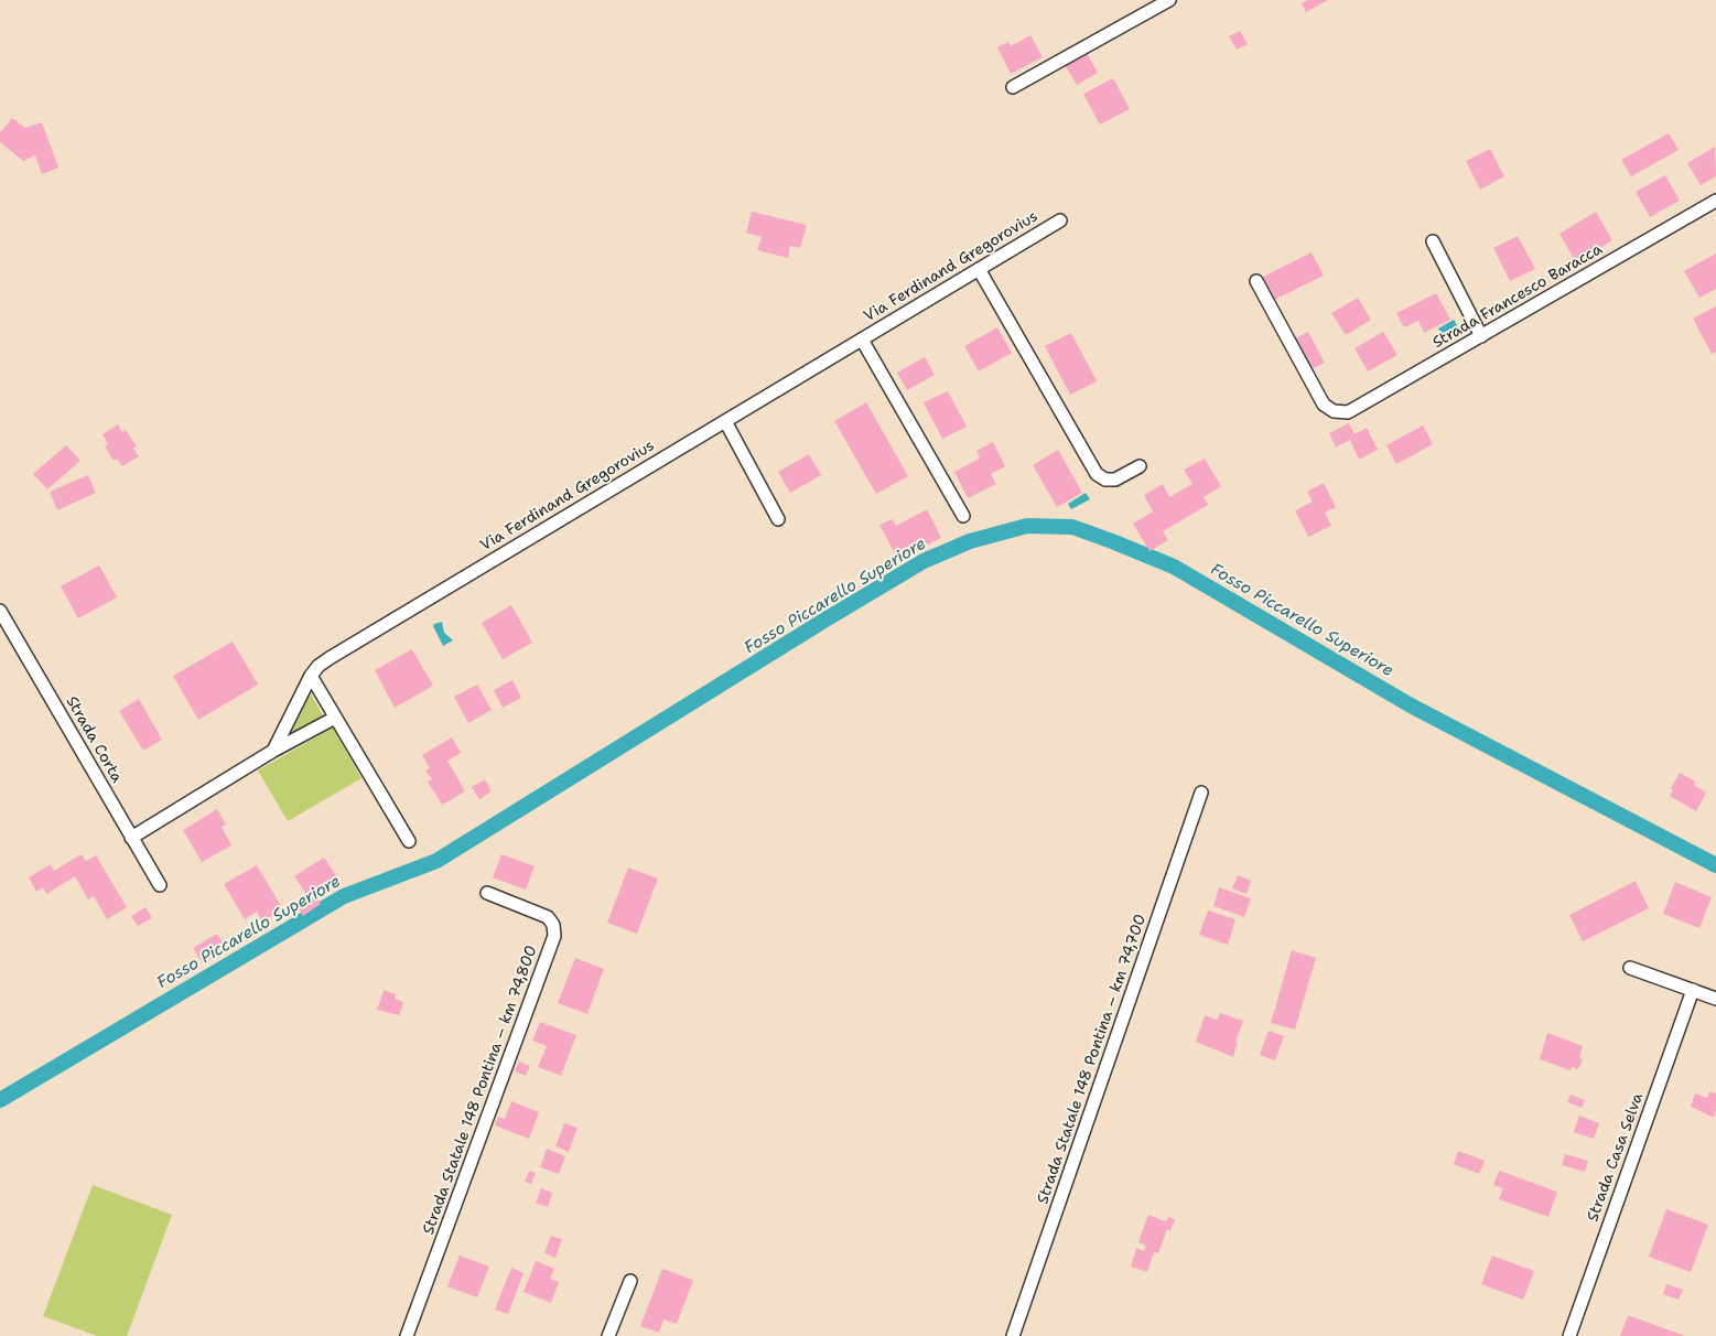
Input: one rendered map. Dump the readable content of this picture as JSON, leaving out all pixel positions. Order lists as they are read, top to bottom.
{
  "streets": {
    "street": [
      "Via Ferdinand Gregorovius",
      "Strada Francesco Baracca",
      "Strada Corta",
      "Strada Statale 148 Pontina – km 74,700",
      "Strada Statale 148 Pontina – km 74,800",
      "Strada Casa Selva"
    ]
  },
  "water": ["Fosso Piccarello Superiore"]
}
